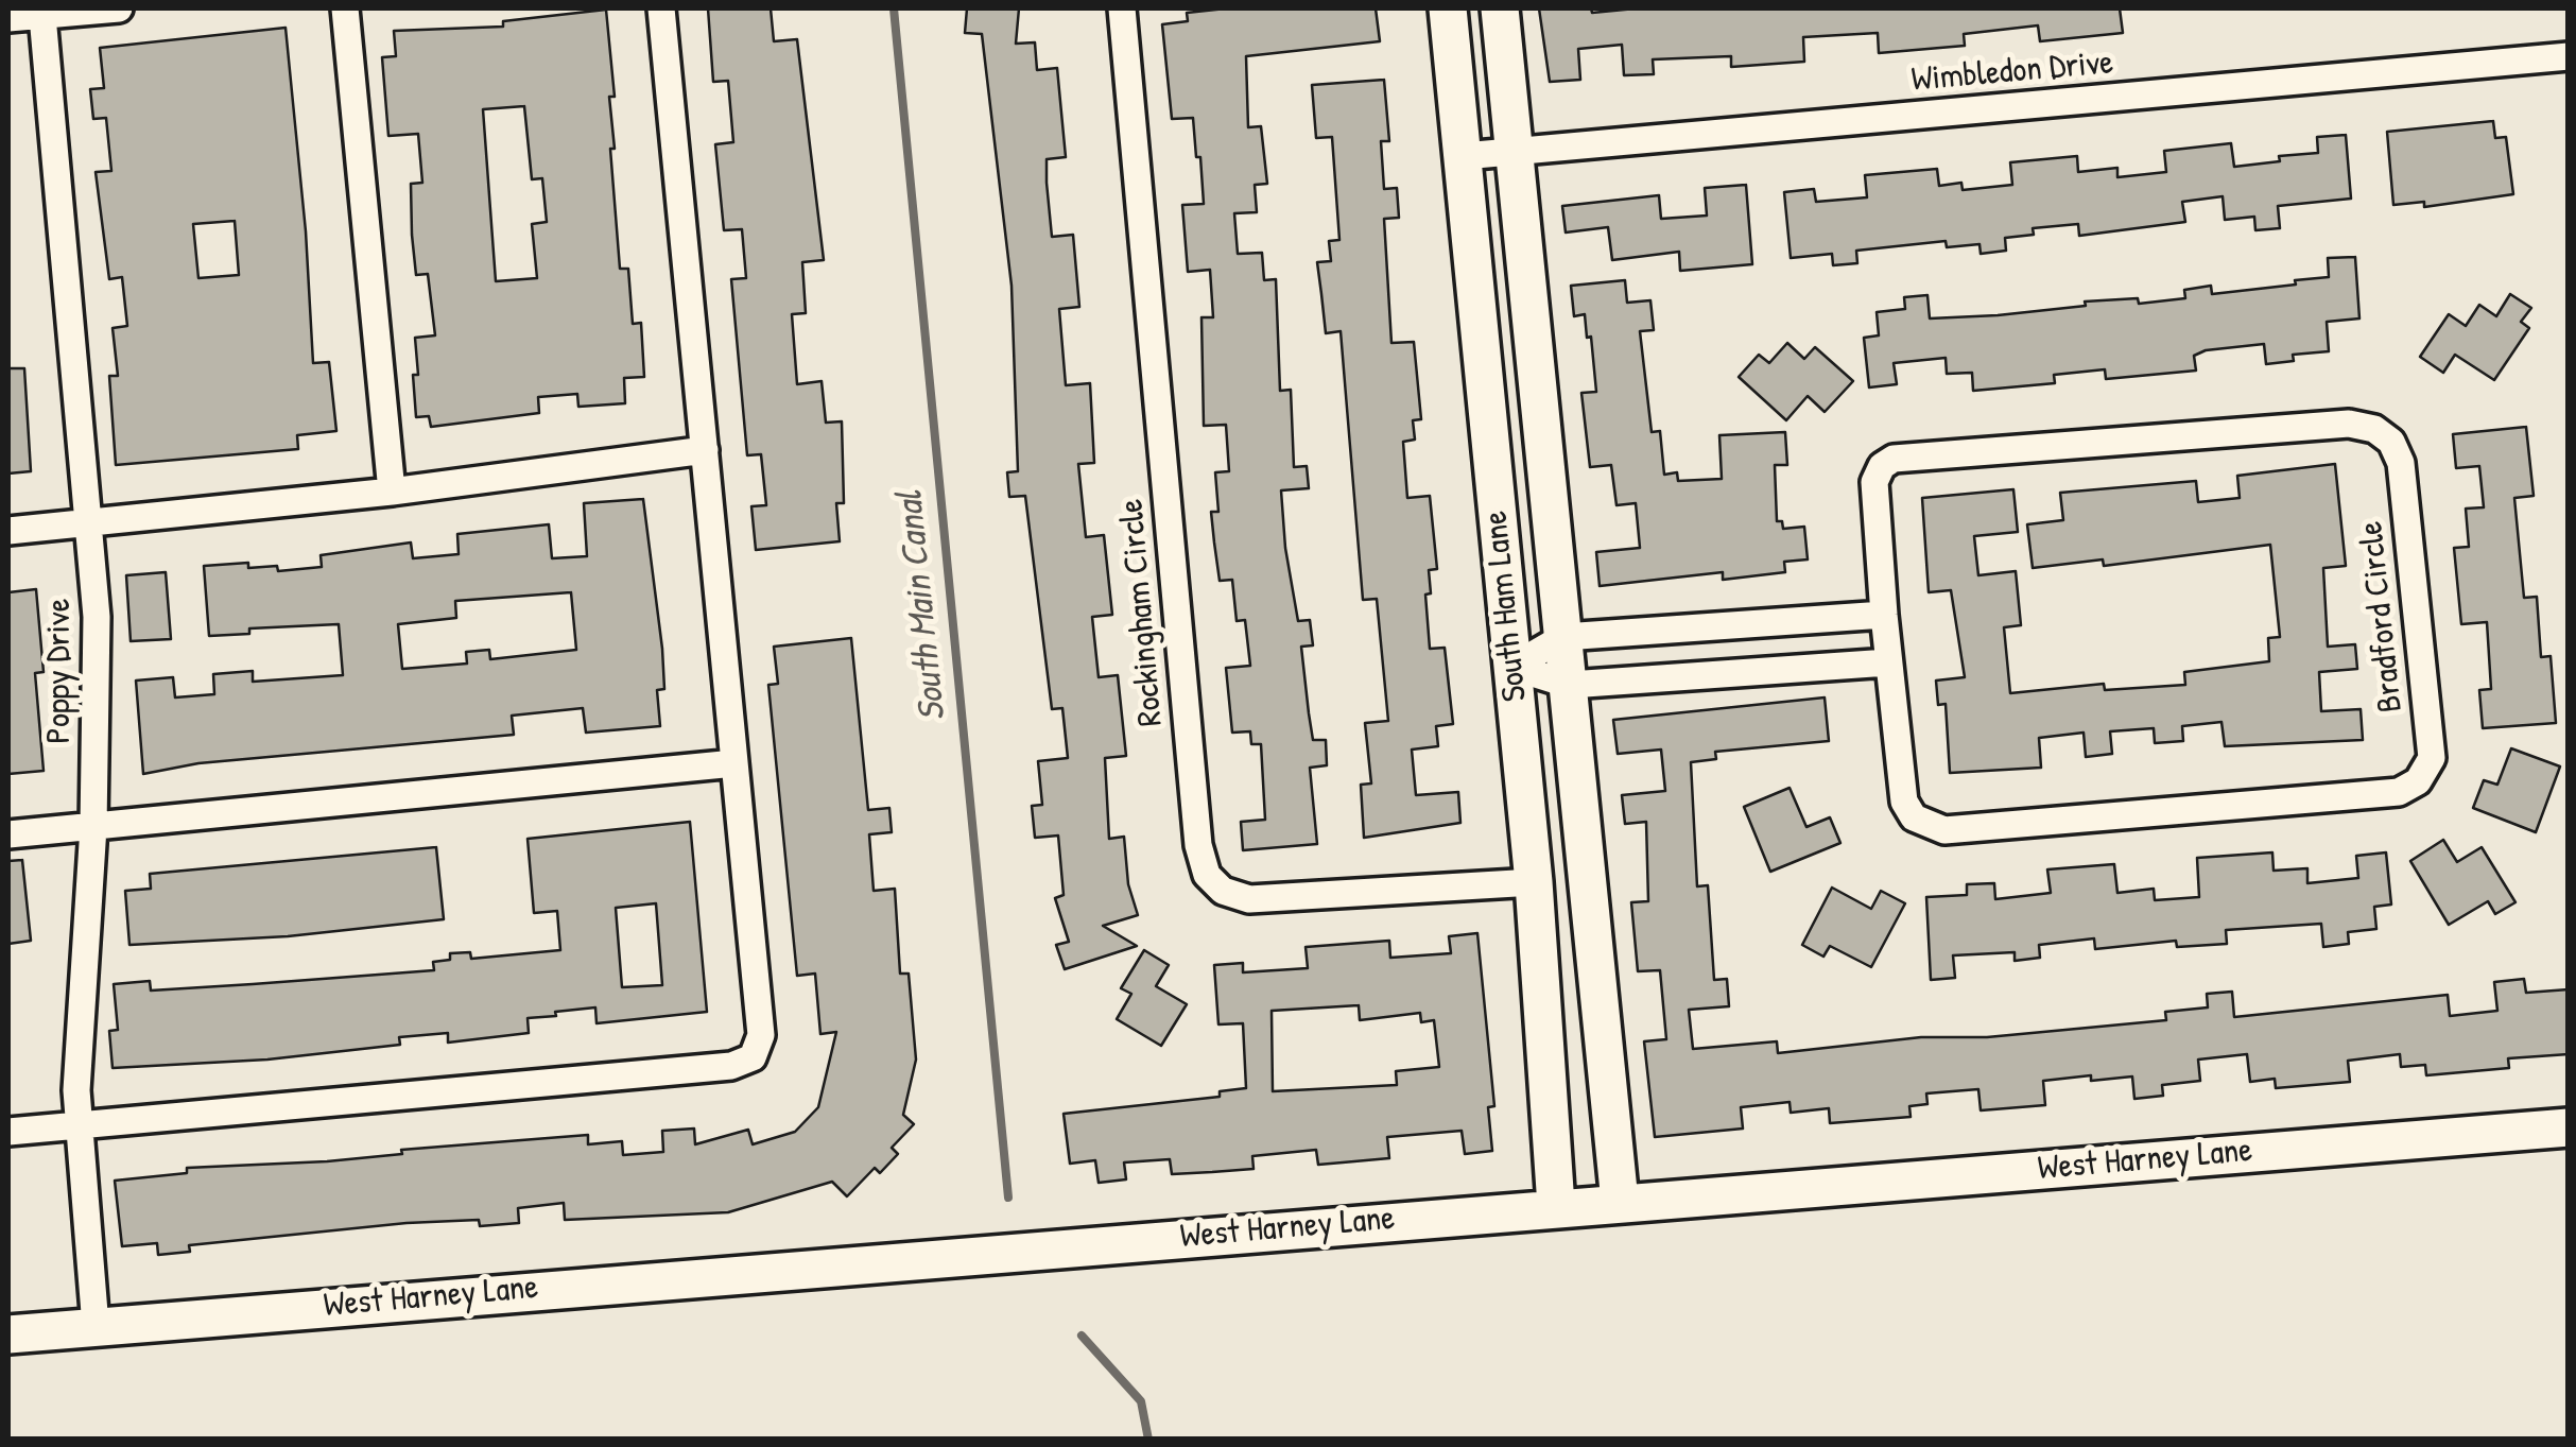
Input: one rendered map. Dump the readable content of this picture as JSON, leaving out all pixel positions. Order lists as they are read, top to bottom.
{
  "streets": {
    "main road": ["South Ham Lane", "West Harney Lane"],
    "street": [
      "Wimbledon Drive",
      "Rockingham Circle",
      "Bradford Circle",
      "Poppy Drive"
    ]
  },
  "crossings": [
    ["Wimbledon Drive", "South Ham Lane"],
    ["South Ham Lane", "Rockingham Circle"],
    ["South Ham Lane", "West Harney Lane"],
    ["Poppy Drive", "West Harney Lane"]
  ],
  "water": ["South Main Canal"]
}
